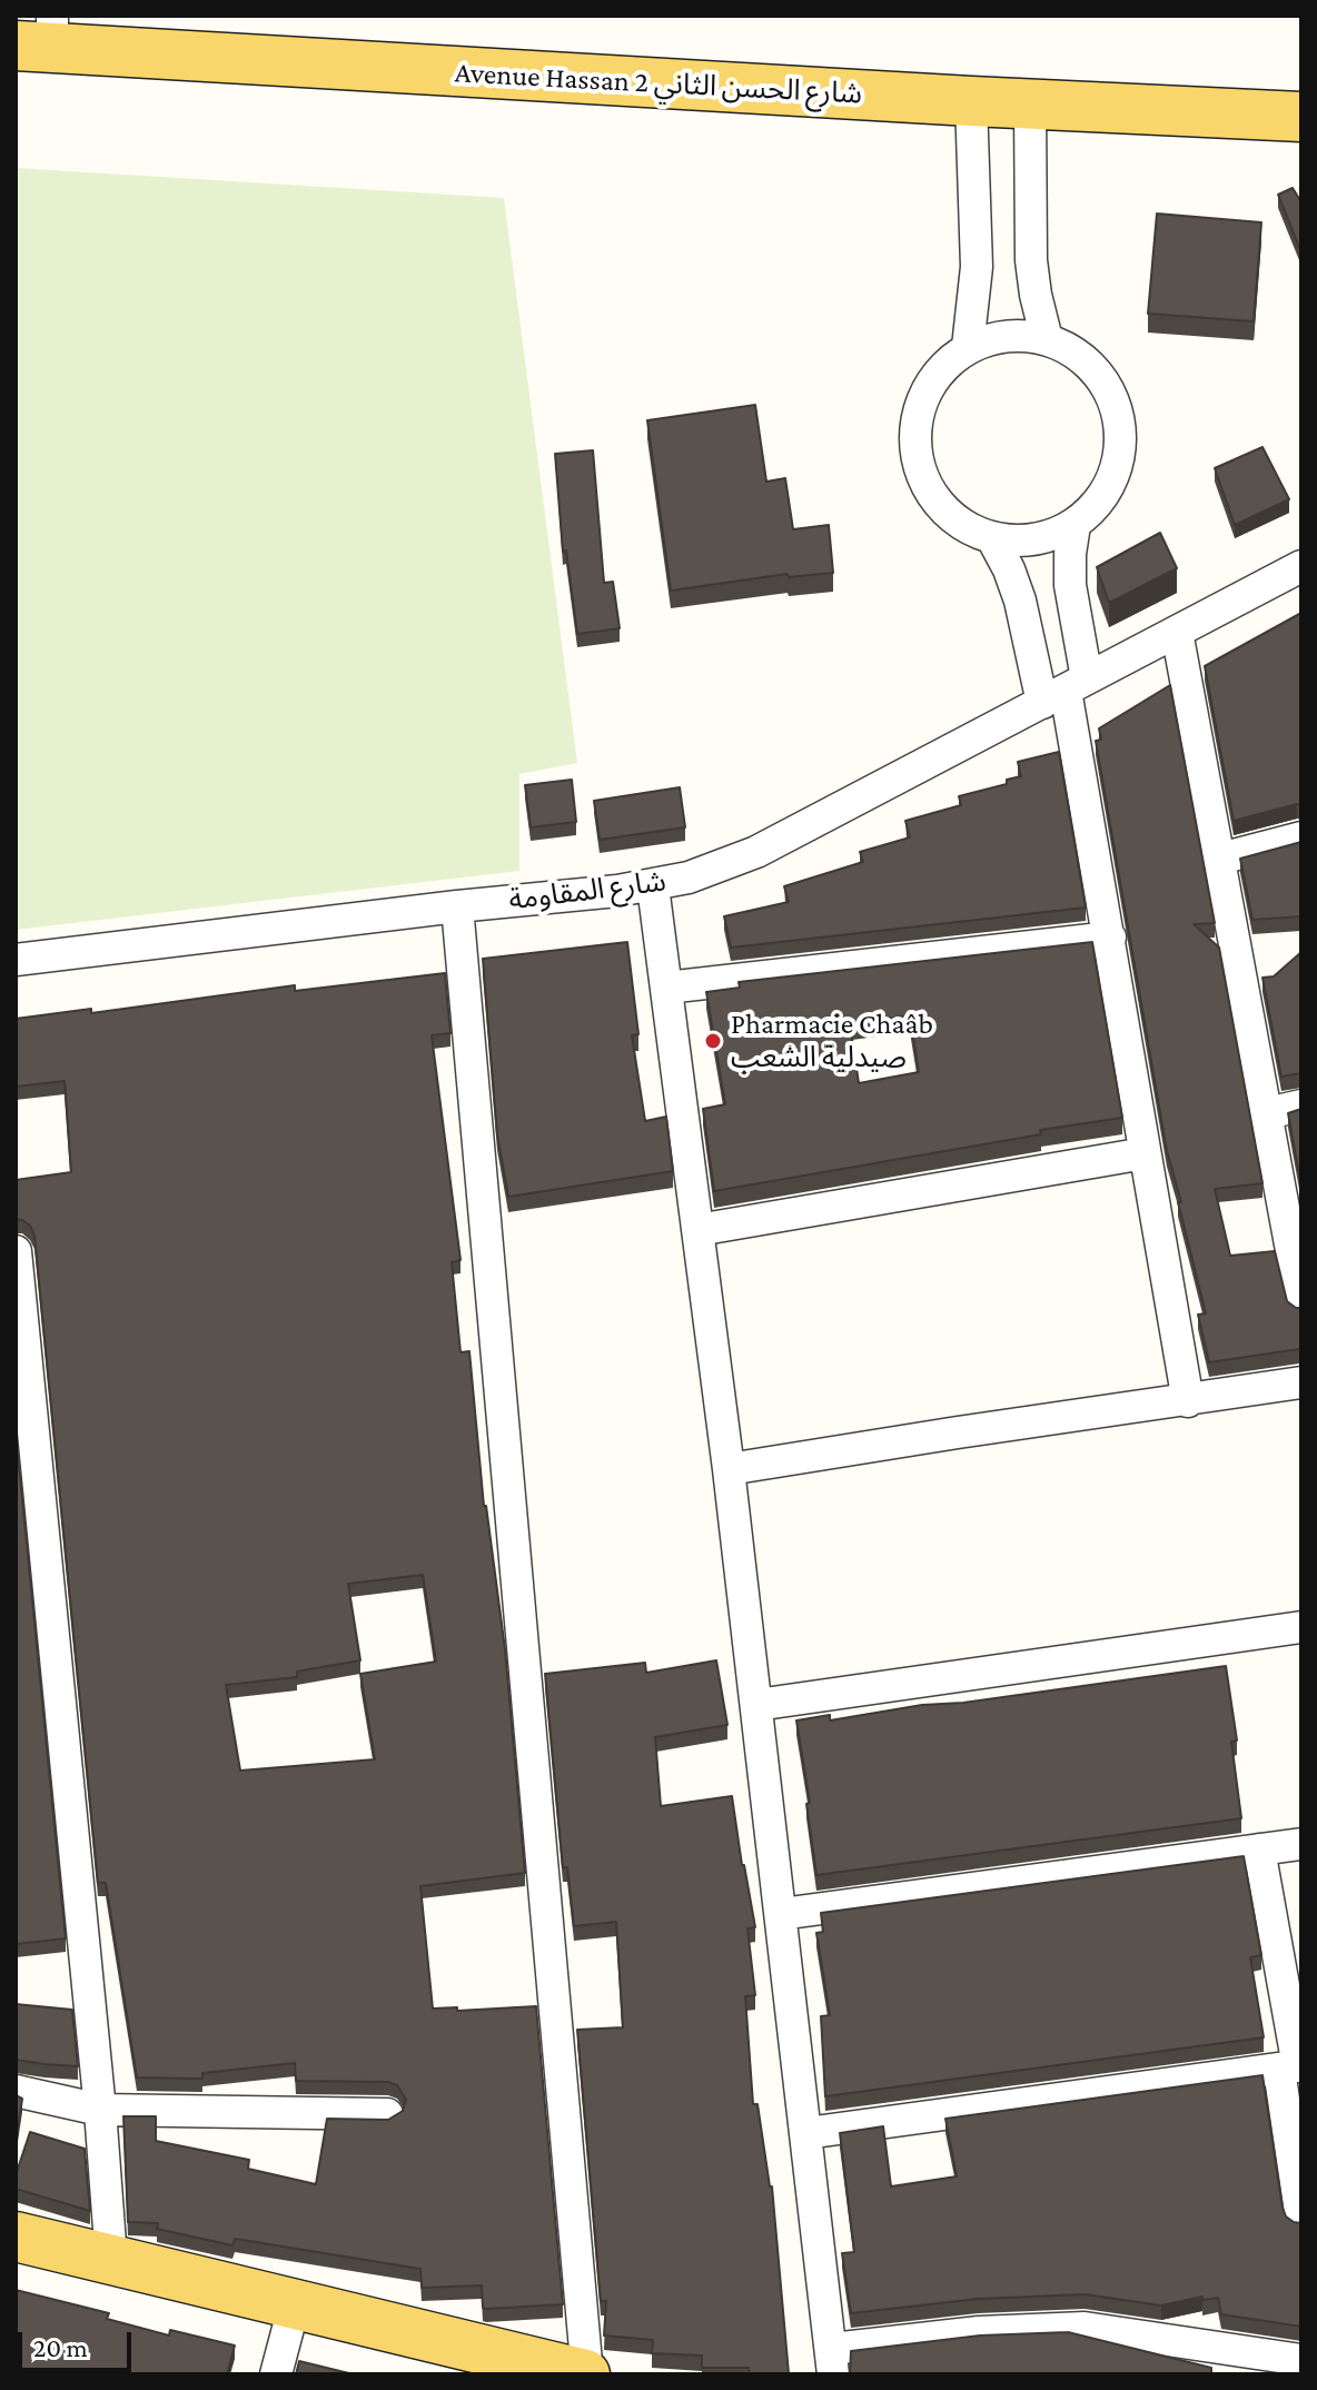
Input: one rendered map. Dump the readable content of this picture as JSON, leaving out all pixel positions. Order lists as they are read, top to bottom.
{
  "streets": {
    "main road": ["Avenue Hassan 2 شارع الحسن الثاني"],
    "street": ["شارع المقاومة"]
  },
  "places": ["Pharmacie Chaâb صيدلية الشعب"],
  "scale_bar": "20 m"
}
